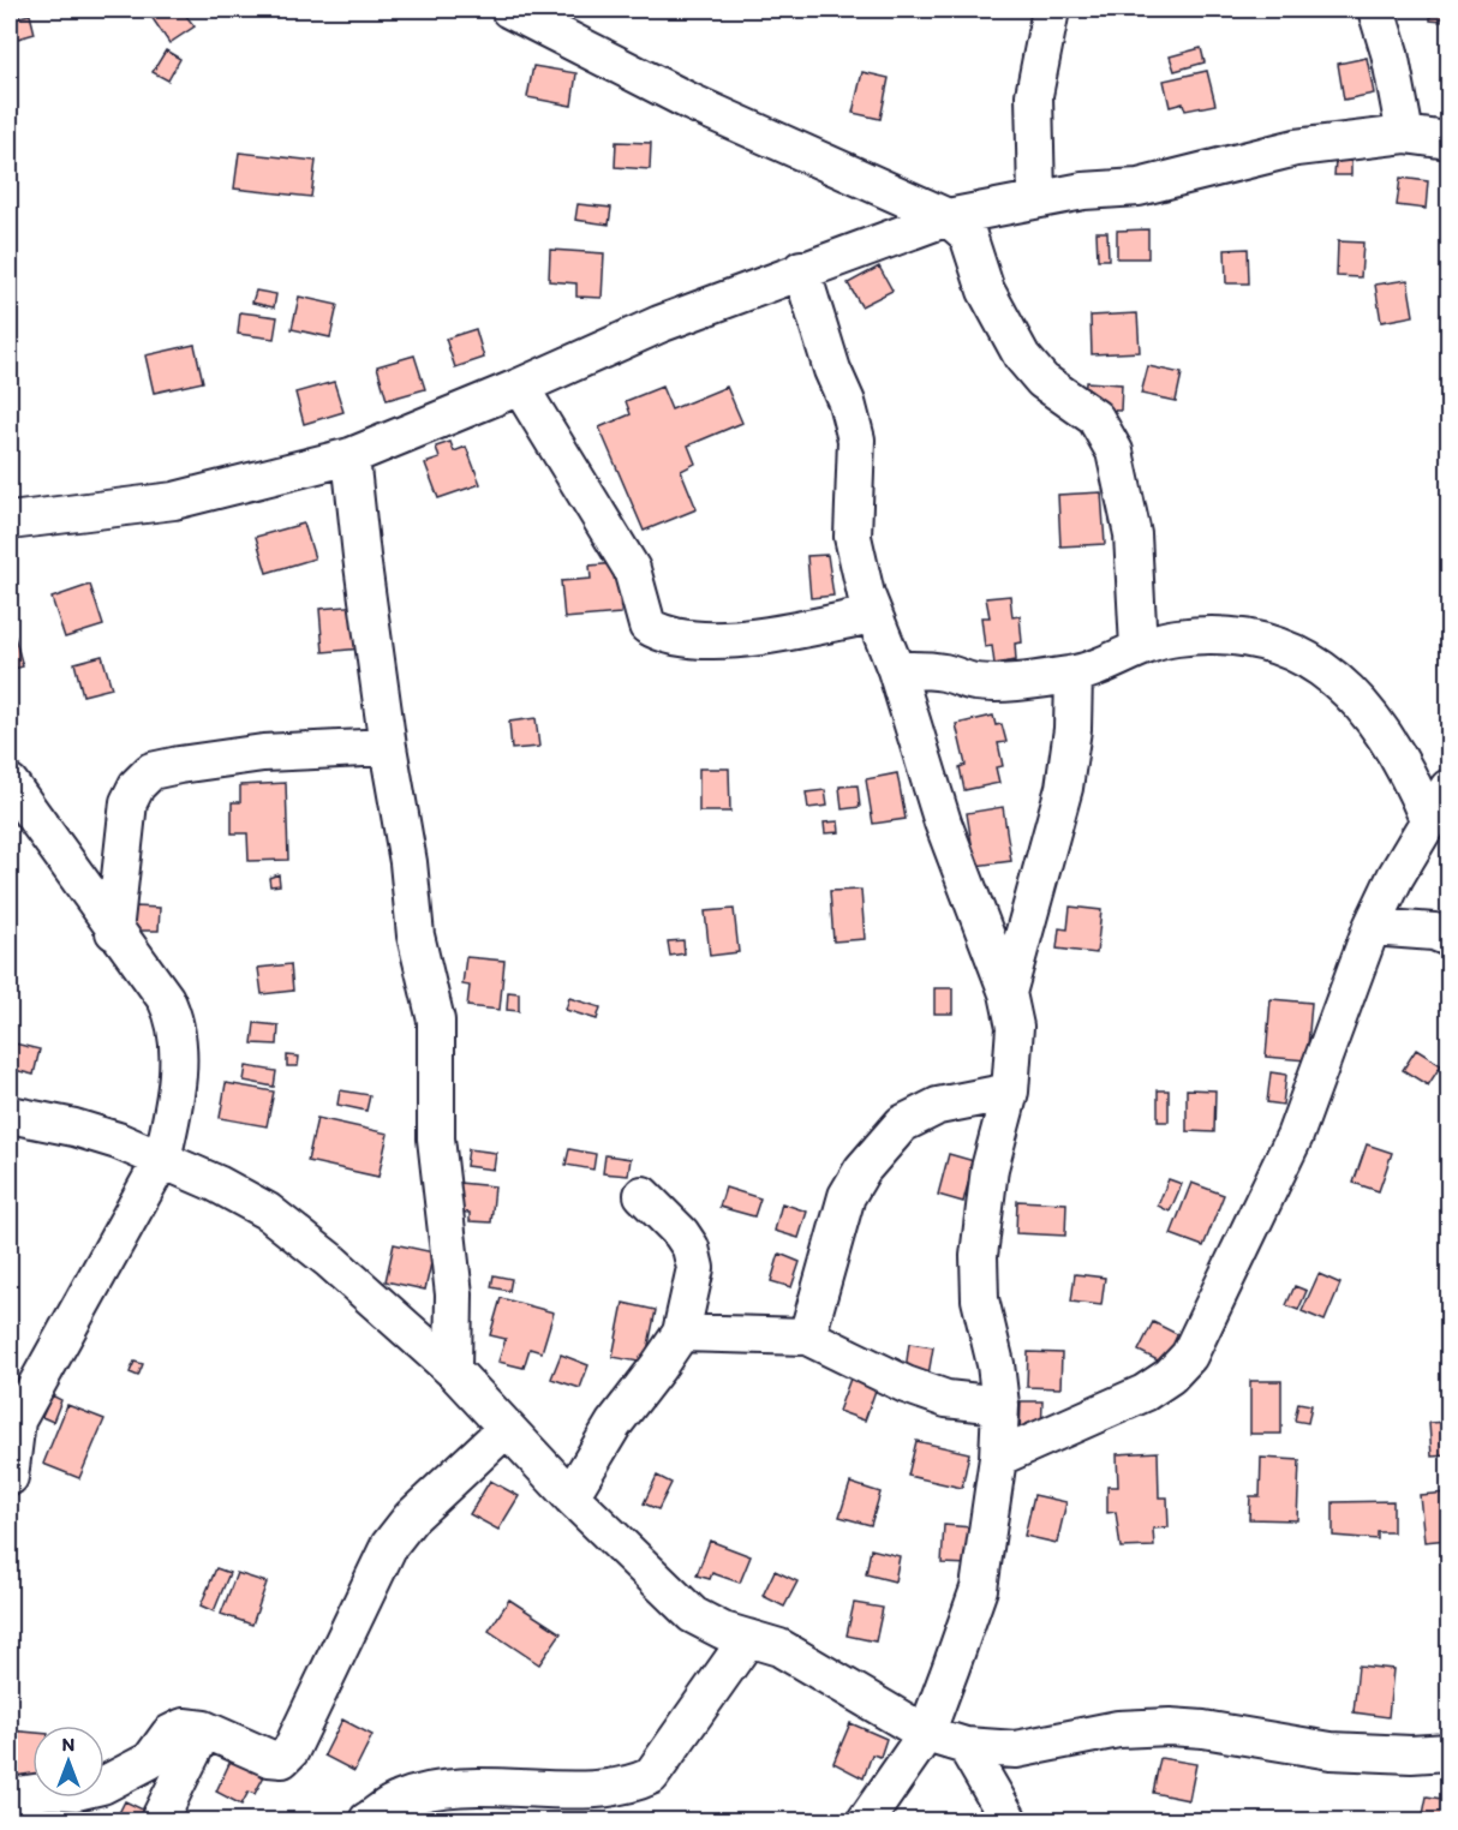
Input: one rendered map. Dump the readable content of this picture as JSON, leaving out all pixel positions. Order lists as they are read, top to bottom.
{
  "north": "top"
}
